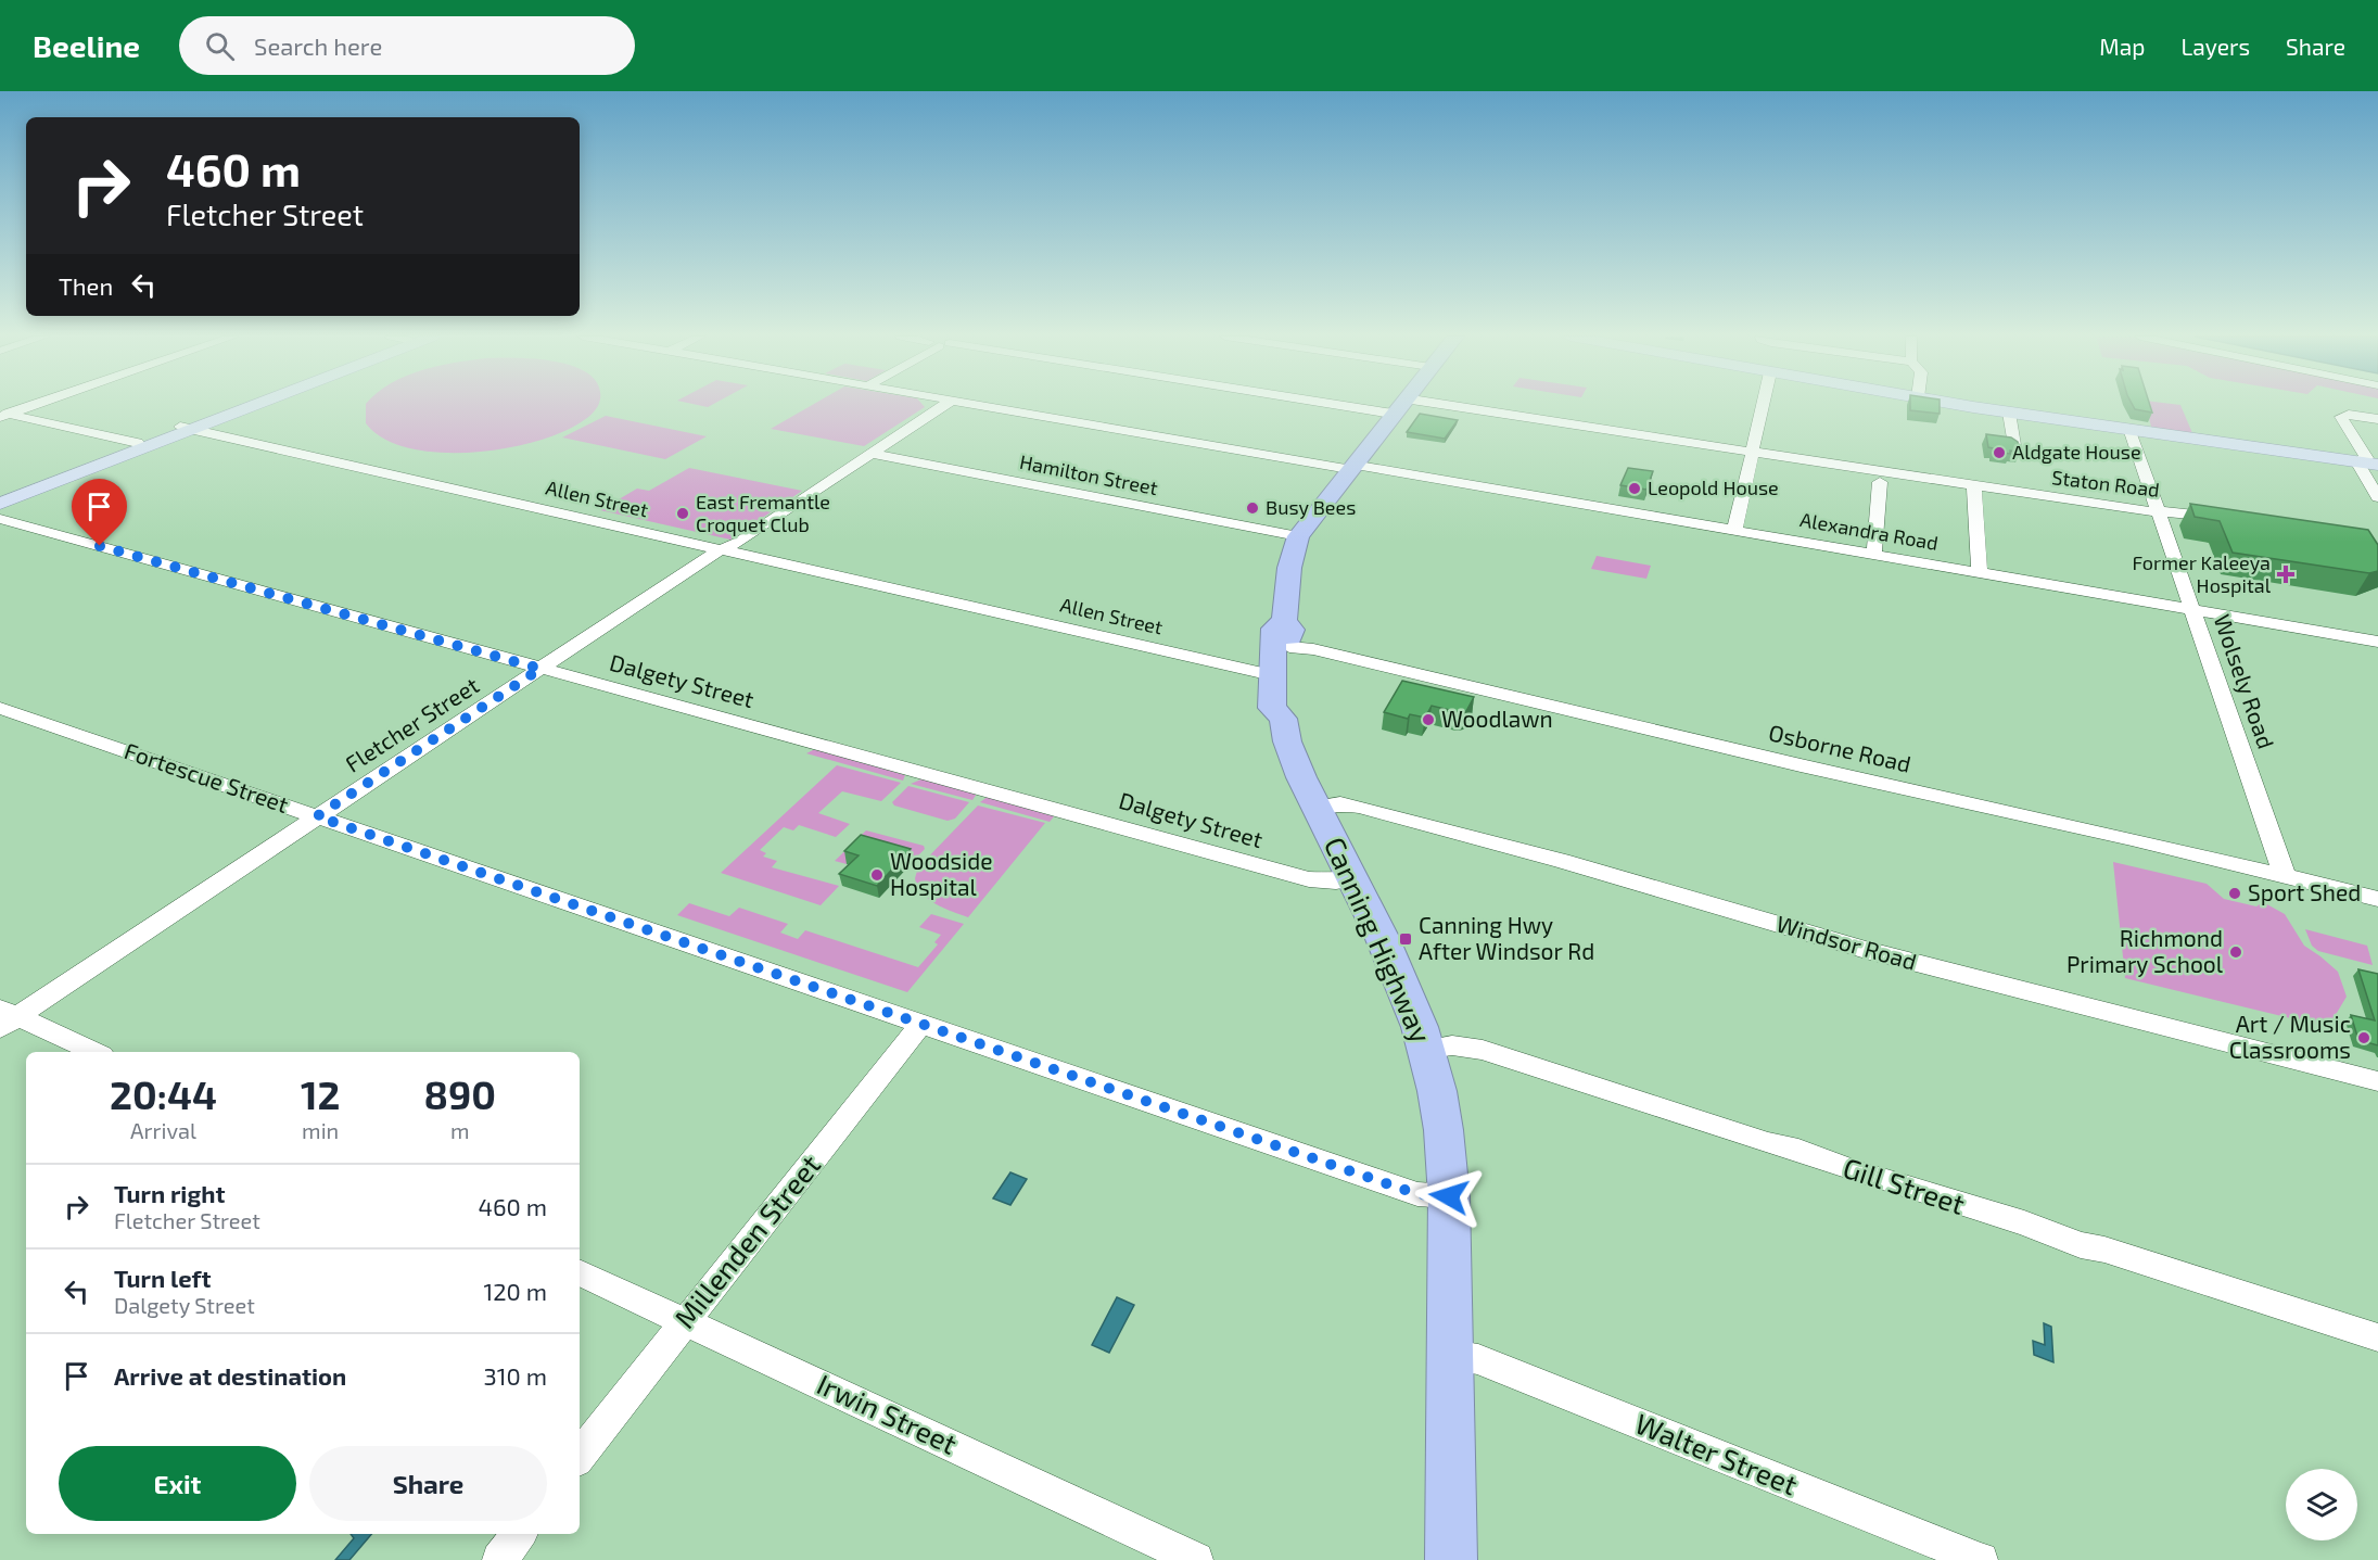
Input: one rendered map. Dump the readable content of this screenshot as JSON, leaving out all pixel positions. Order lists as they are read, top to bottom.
{
  "streets": {
    "highway": ["Canning Highway"],
    "street": [
      "Hamilton Street",
      "Staton Road",
      "Allen Street",
      "Alexandra Road",
      "Dalgety Street",
      "Wolsely Road",
      "Fletcher Street",
      "Osborne Road",
      "Fortescue Street",
      "Windsor Road",
      "Gill Street",
      "Millenden Street",
      "Irwin Street",
      "Walter Street"
    ]
  },
  "crossings": [
    ["Hamilton Street", "Fletcher Street"],
    ["Hamilton Street", "Canning Highway"],
    ["Staton Road", "Wolsely Road"],
    ["Allen Street", "Fletcher Street"],
    ["Allen Street", "Canning Highway"],
    ["Alexandra Road", "Wolsely Road"],
    ["Alexandra Road", "Canning Highway"],
    ["Dalgety Street", "Fletcher Street"],
    ["Dalgety Street", "Canning Highway"],
    ["Wolsely Road", "Osborne Road"],
    ["Fletcher Street", "Fortescue Street"],
    ["Osborne Road", "Canning Highway"],
    ["Fortescue Street", "Canning Highway"],
    ["Fortescue Street", "Millenden Street"],
    ["Canning Highway", "Windsor Road"],
    ["Canning Highway", "Gill Street"],
    ["Canning Highway", "Walter Street"],
    ["Millenden Street", "Irwin Street"]
  ],
  "places": {
    "other": [
      "Aldgate House",
      "Leopold House",
      "Busy Bees",
      "East Fremantle Croquet Club",
      "Woodlawn",
      "Woodside Hospital",
      "Sport Shed",
      "Richmond Primary School",
      "Art / Music Classrooms"
    ],
    "health": ["Former Kaleeya Hospital"],
    "transit": ["Canning Hwy After Windsor Rd"]
  },
  "page": {
    "header": "Beeline",
    "search": "Search here",
    "nav": ["Map", "Layers", "Share"],
    "turn": ["460 m", "Fletcher Street"],
    "then": "Then",
    "eta": [
      "20:44",
      "Arrival",
      "12",
      "min",
      "890",
      "m"
    ],
    "list": [
      {
        "name": "Turn right",
        "note": "Fletcher Street",
        "value": "460 m"
      },
      {
        "name": "Turn left",
        "note": "Dalgety Street",
        "value": "120 m"
      },
      {
        "name": "Arrive at destination",
        "value": "310 m"
      }
    ],
    "buttons": ["Exit", "Share"]
  }
}
